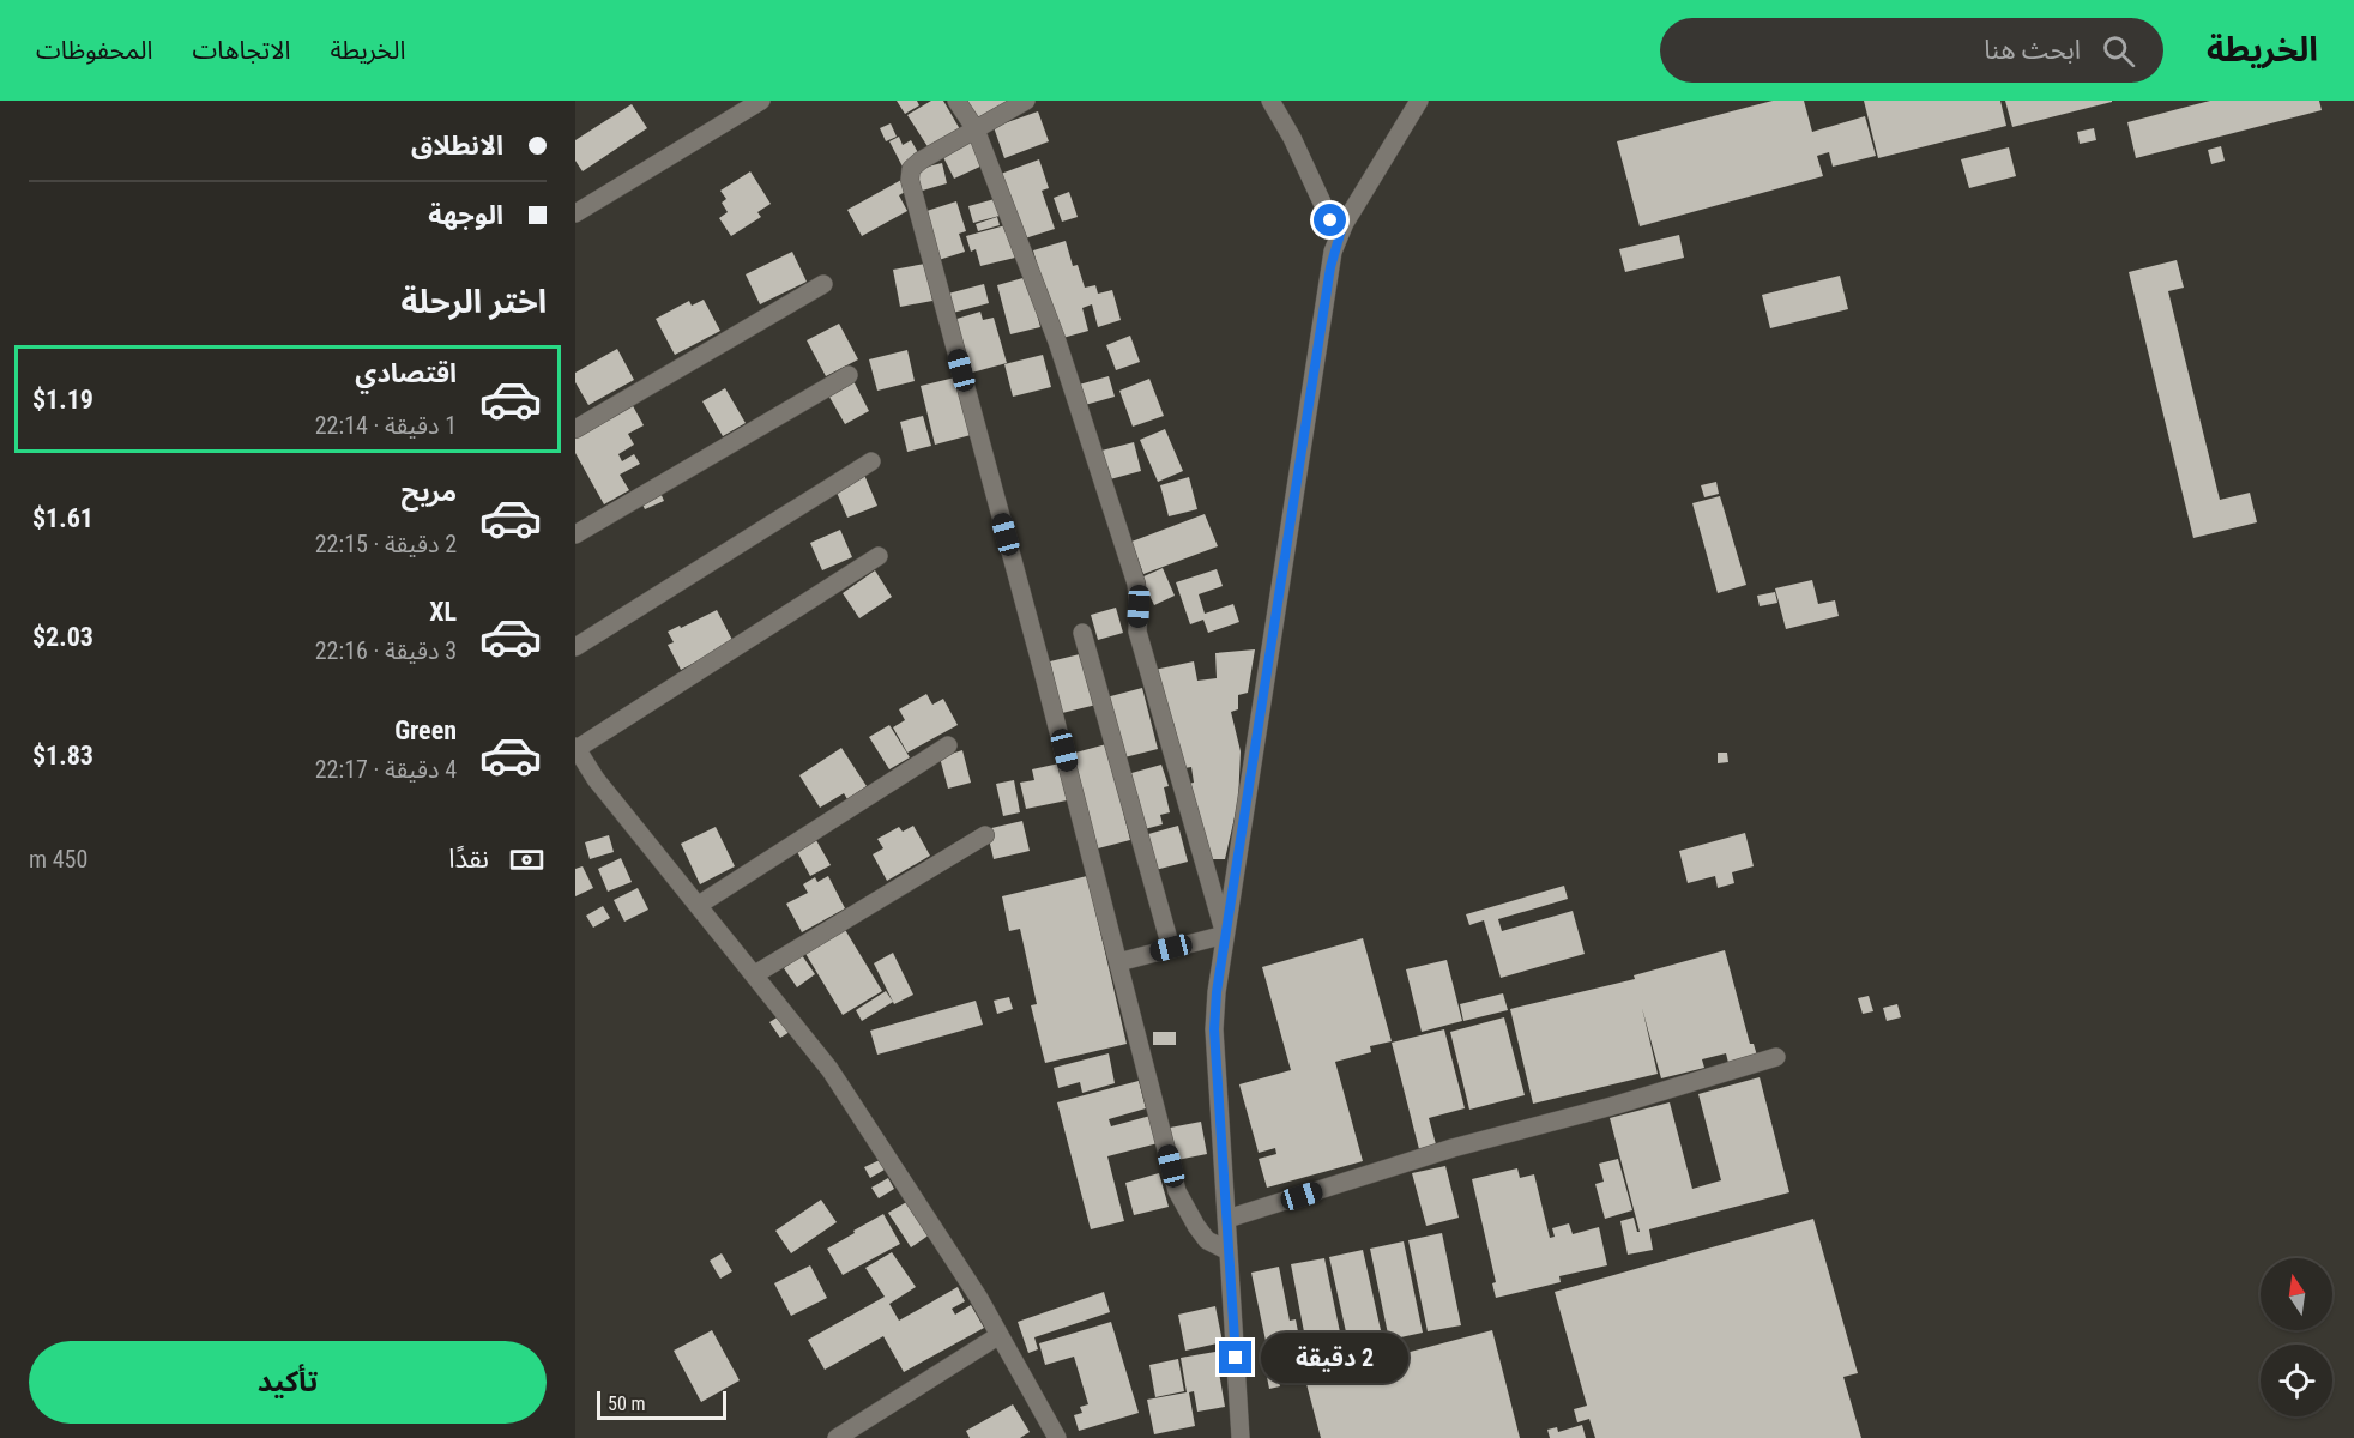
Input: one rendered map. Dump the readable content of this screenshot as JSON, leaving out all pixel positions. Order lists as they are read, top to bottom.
{
  "scale_bar": "50 m",
  "north": "top",
  "page": {
    "header": "الخريطة",
    "search": "ابحث هنا",
    "nav": ["الخريطة", "الاتجاهات", "المحفوظات"],
    "banner": ["الانطلاق", "الوجهة"],
    "heading": "اختر الرحلة",
    "list": [
      {
        "name": "اقتصادي",
        "note": "1 دقيقة · 22:14",
        "value": "$1.19"
      },
      {
        "name": "مريح",
        "note": "2 دقيقة · 22:15",
        "value": "$1.61"
      },
      {
        "name": "XL",
        "note": "3 دقيقة · 22:16",
        "value": "$2.03"
      },
      {
        "name": "Green",
        "note": "4 دقيقة · 22:17",
        "value": "$1.83"
      }
    ],
    "pay": ["نقدًا", "450 m"],
    "buttons": "تأكيد",
    "bubble": "2 دقيقة",
    "scale": "50 m"
  }
}
